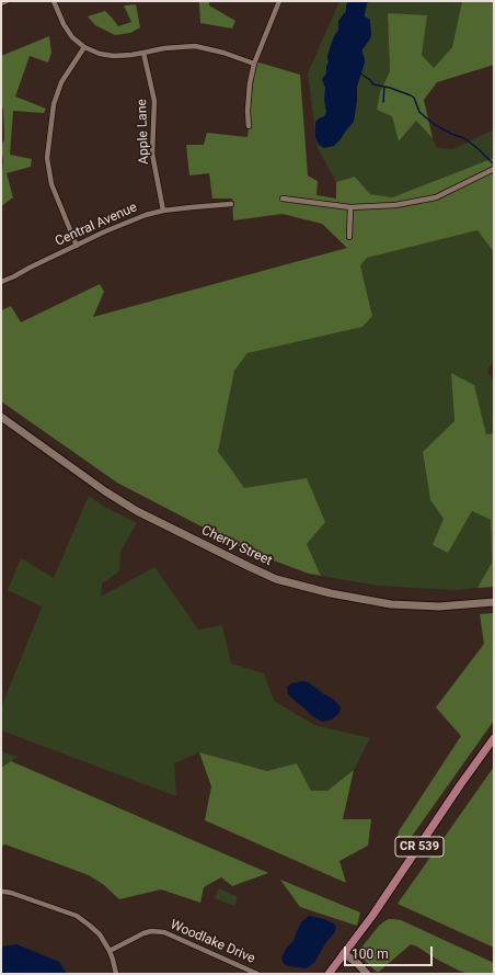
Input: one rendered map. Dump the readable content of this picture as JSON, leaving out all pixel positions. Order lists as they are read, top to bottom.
{
  "streets": {
    "main road": ["CR 539"],
    "street": [
      "Apple Lane",
      "Central Avenue",
      "Cherry Street",
      "Woodlake Drive"
    ]
  },
  "crossings": [
    ["Apple Lane", "Central Avenue"]
  ],
  "scale_bar": "100 m"
}
